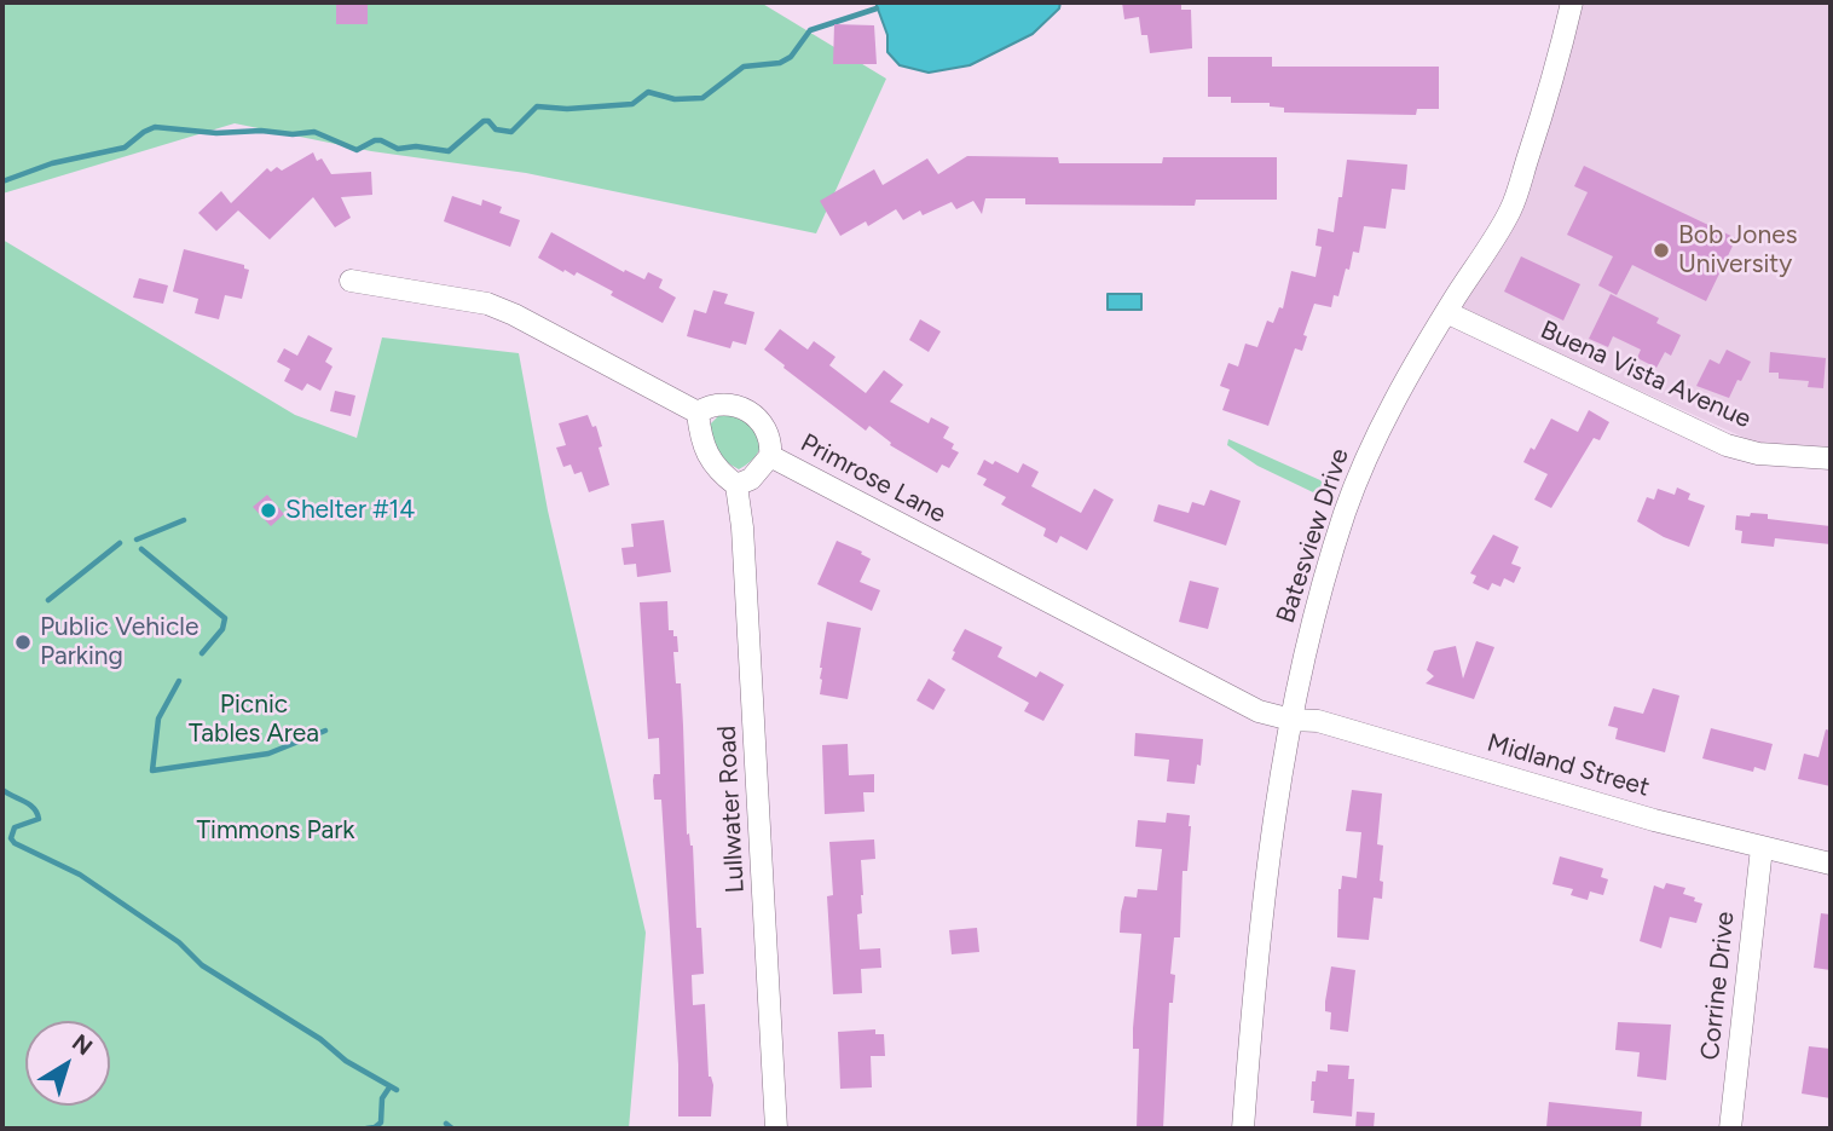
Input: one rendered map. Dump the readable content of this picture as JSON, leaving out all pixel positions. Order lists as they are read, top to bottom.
{
  "streets": {
    "street": [
      "Buena Vista Avenue",
      "Primrose Lane",
      "Batesview Drive",
      "Midland Street",
      "Lullwater Road",
      "Corrine Drive"
    ]
  },
  "crossings": [
    ["Buena Vista Avenue", "Batesview Drive"],
    ["Primrose Lane", "Batesview Drive"],
    ["Primrose Lane", "Midland Street"],
    ["Primrose Lane", "Lullwater Road"],
    ["Batesview Drive", "Midland Street"],
    ["Midland Street", "Corrine Drive"]
  ],
  "parks": ["Picnic Tables Area", "Timmons Park"],
  "places": ["Bob Jones University", "Shelter #14", "Public Vehicle Parking"],
  "north": "top right"
}
